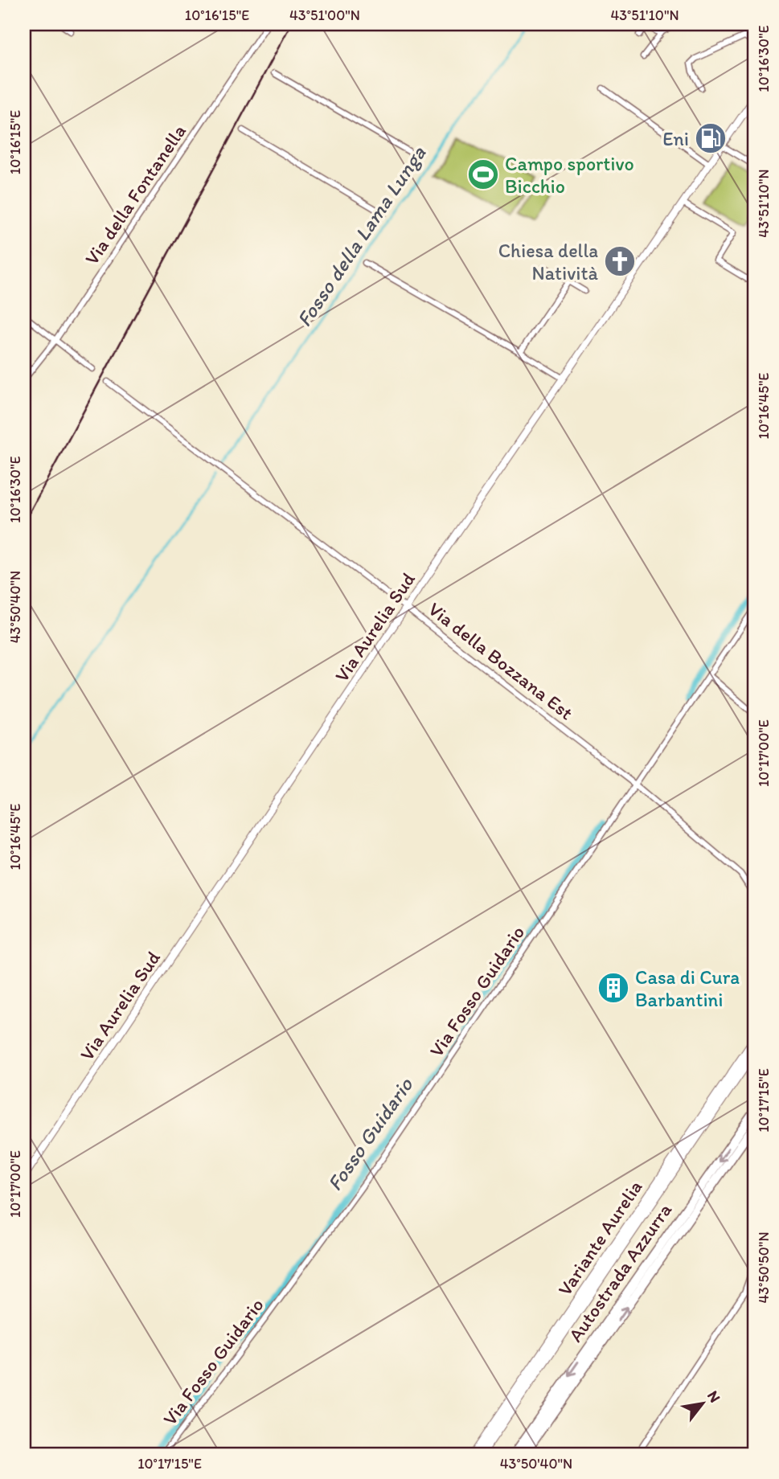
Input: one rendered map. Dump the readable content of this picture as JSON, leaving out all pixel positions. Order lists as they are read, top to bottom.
{
  "streets": {
    "highway": ["Variante Aurelia", "Autostrada Azzurra"],
    "main road": ["Via Aurelia Sud"],
    "street": ["Via della Fontanella", "Via della Bozzana Est", "Via Fosso Guidario"]
  },
  "crossings": [
    ["Via Aurelia Sud", "Via della Bozzana Est"],
    ["Via della Bozzana Est", "Via Fosso Guidario"]
  ],
  "water": ["Fosso della Lama Lunga", "Fosso Guidario"],
  "places": {
    "fuel station": ["Eni"],
    "sports": ["Campo sportivo Bicchio"],
    "church": ["Chiesa della Natività"],
    "building": ["Casa di Cura Barbantini"]
  },
  "north": "top right",
  "coordinates": [
    "10°16'15\"E",
    "43°51'00\"N",
    "43°51'10\"N",
    "10°16'30\"E",
    "10°16'45\"E",
    "43°50'40\"N",
    "10°17'00\"E",
    "10°17'15\"E",
    "43°50'50\"N"
  ]
}
